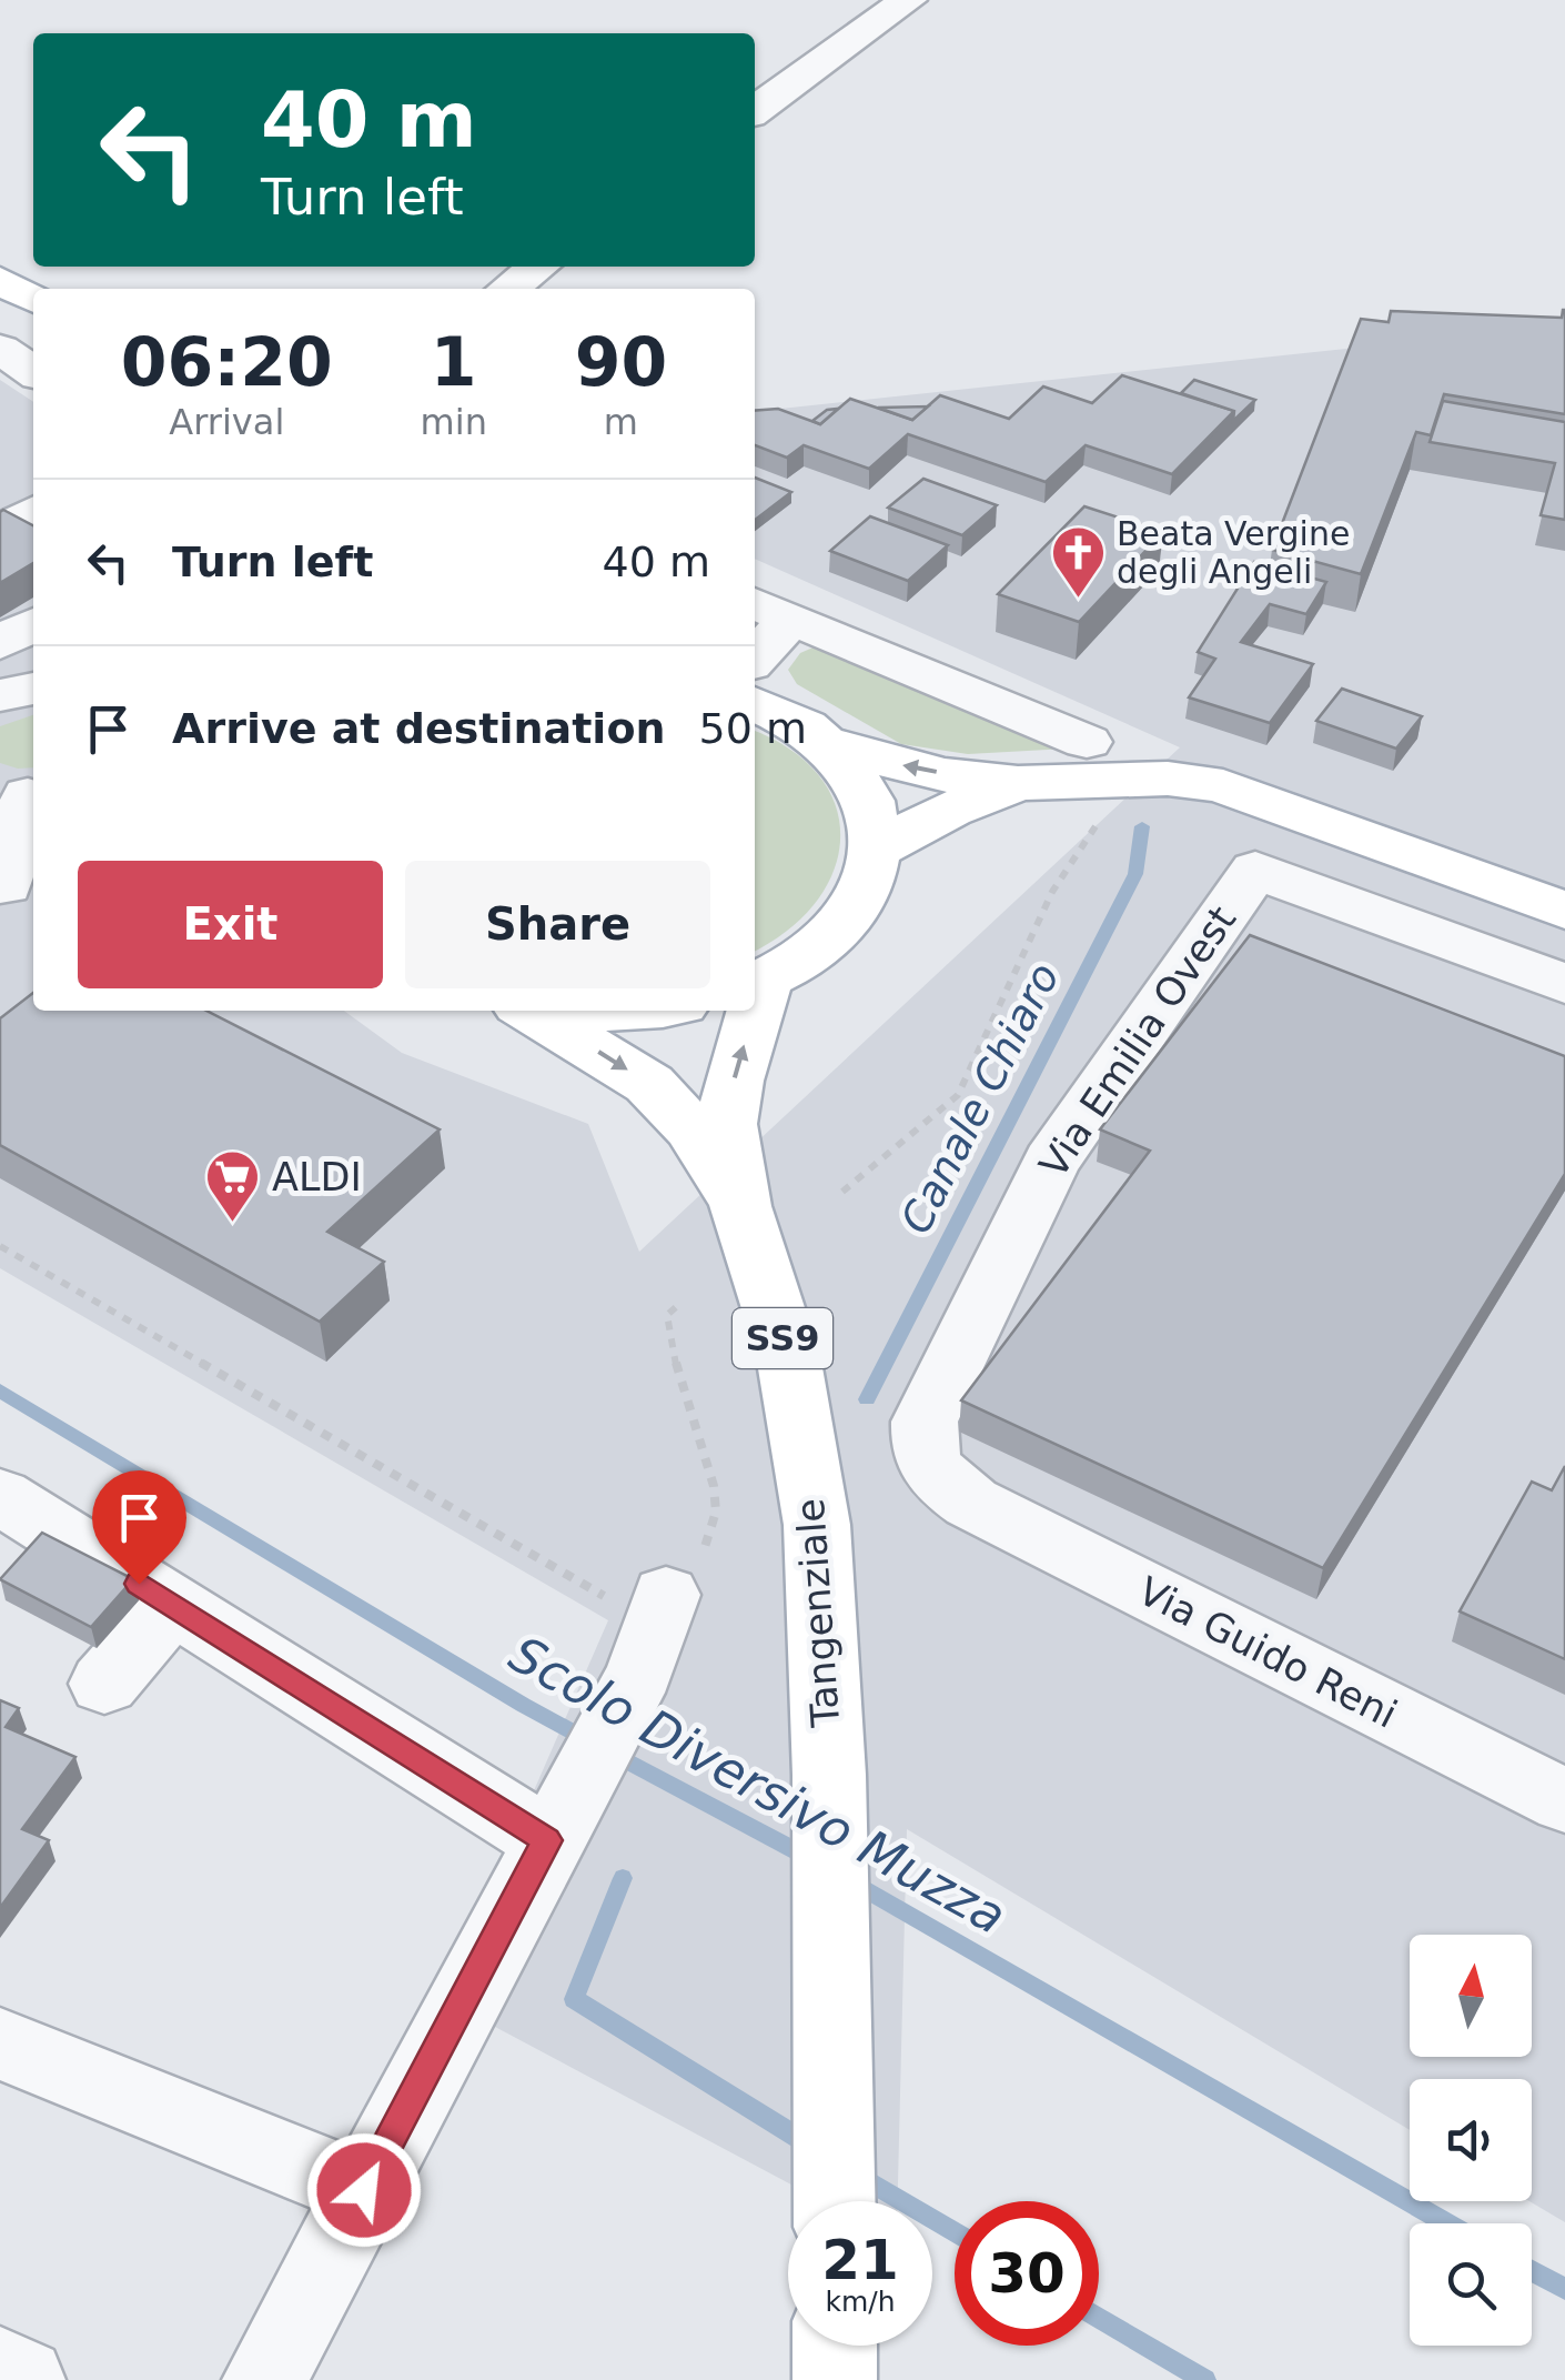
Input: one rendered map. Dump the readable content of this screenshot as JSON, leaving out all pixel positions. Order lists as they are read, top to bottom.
{
  "streets": {
    "main road": ["SS9", "Tangenziale"],
    "street": ["Via Emilia Ovest", "Via Guido Reni"]
  },
  "crossings": [
    ["Via Emilia Ovest", "Via Guido Reni"]
  ],
  "water": ["Canale Chiaro", "Scolo Diversivo Muzza"],
  "places": {
    "church": ["Beata Vergine degli Angeli"],
    "supermarket": ["ALDI"]
  },
  "north": "top",
  "page": {
    "turn": ["40 m", "Turn left"],
    "eta": [
      "06:20",
      "Arrival",
      "1",
      "min",
      "90",
      "m"
    ],
    "list": [
      {
        "name": "Turn left",
        "value": "40 m"
      },
      {
        "name": "Arrive at destination",
        "value": "50 m"
      }
    ],
    "buttons": ["Exit", "Share"],
    "speed": "21 km/h",
    "limit": "30"
  }
}
